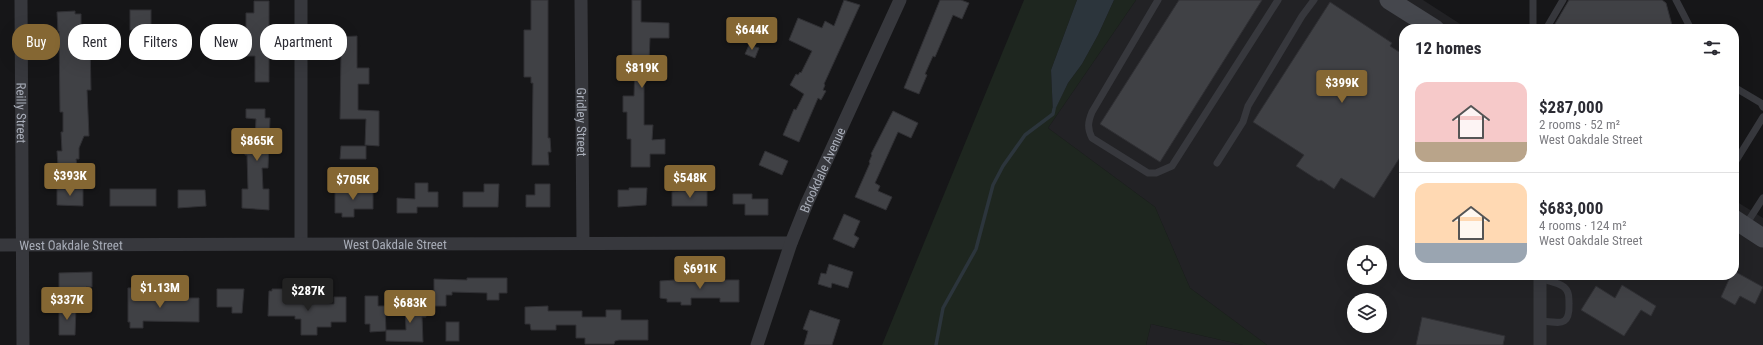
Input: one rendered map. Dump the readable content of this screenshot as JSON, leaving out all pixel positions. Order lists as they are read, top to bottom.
{
  "streets": {
    "street": [
      "Reilly Street",
      "Gridley Street",
      "Brookdale Avenue",
      "West Oakdale Street"
    ]
  },
  "crossings": [
    ["Reilly Street", "West Oakdale Street"],
    ["Gridley Street", "West Oakdale Street"],
    ["Brookdale Avenue", "West Oakdale Street"]
  ],
  "page": {
    "price": [
      "$644K",
      "$819K",
      "$399K",
      "$865K",
      "$393K",
      "$548K",
      "$705K",
      "$691K",
      "$1.13M",
      "$287K",
      "$337K",
      "$683K"
    ],
    "chip": [
      "Buy",
      "Rent",
      "Filters",
      "New",
      "Apartment"
    ],
    "heading": "12 homes",
    "list": [
      {
        "name": "$287,000",
        "note": "2 rooms · 52 m² · West Oakdale Street"
      },
      {
        "name": "$683,000",
        "note": "4 rooms · 124 m² · West Oakdale Street"
      }
    ]
  }
}
